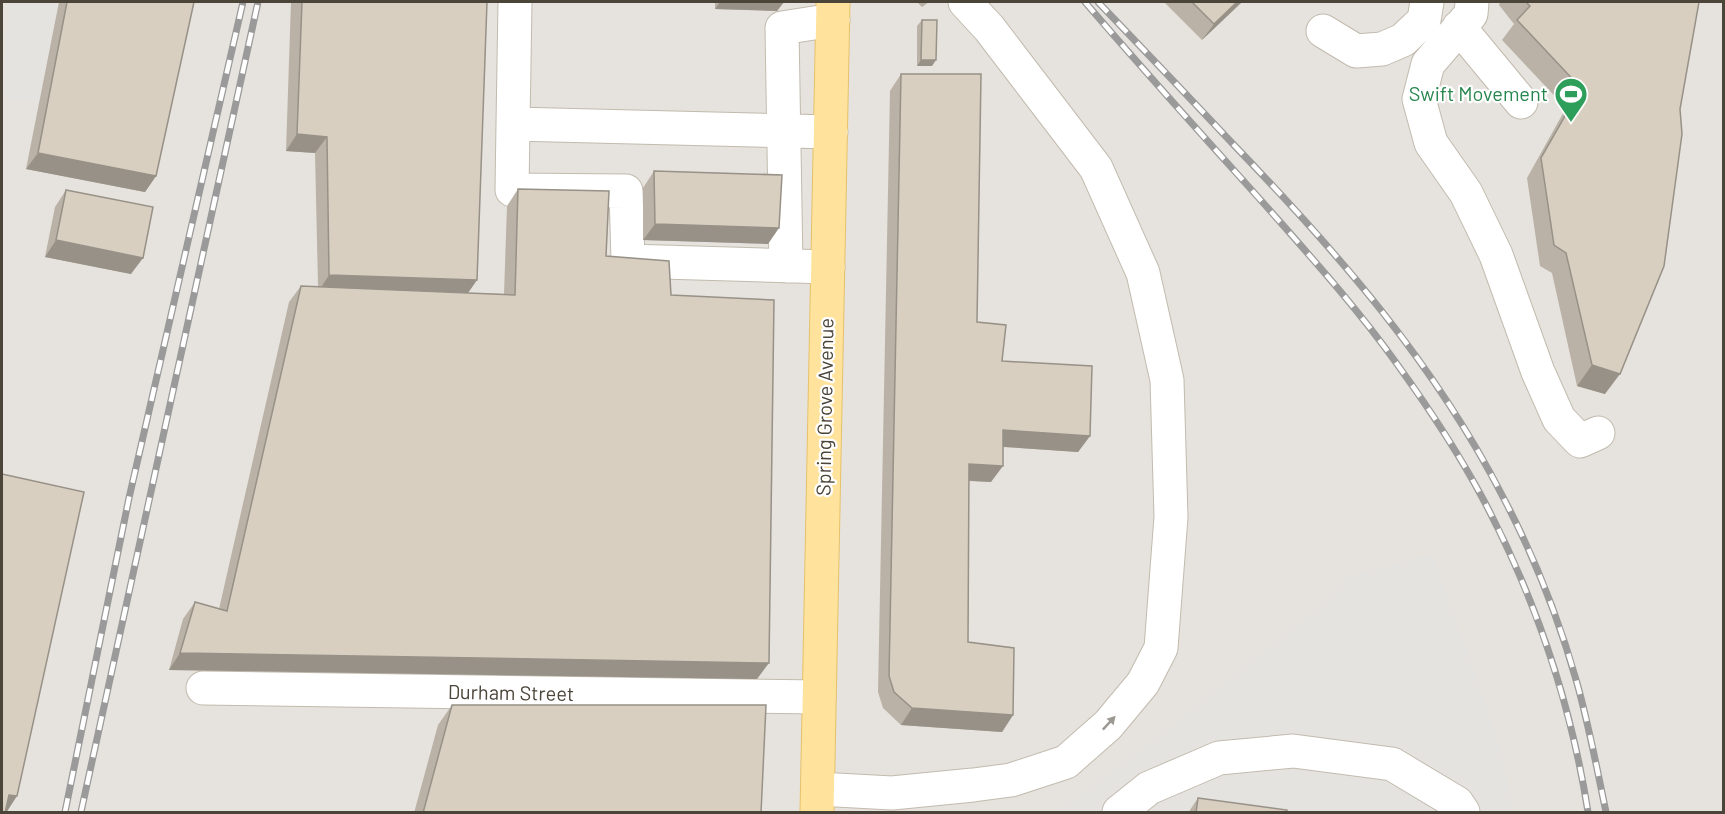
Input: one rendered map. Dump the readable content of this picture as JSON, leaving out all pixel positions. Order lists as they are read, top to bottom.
{
  "streets": {
    "main road": ["Spring Grove Avenue"],
    "lane": ["Durham Street"]
  },
  "crossings": [
    ["Spring Grove Avenue", "Durham Street"]
  ],
  "places": {
    "sports": ["Swift Movement"]
  }
}
